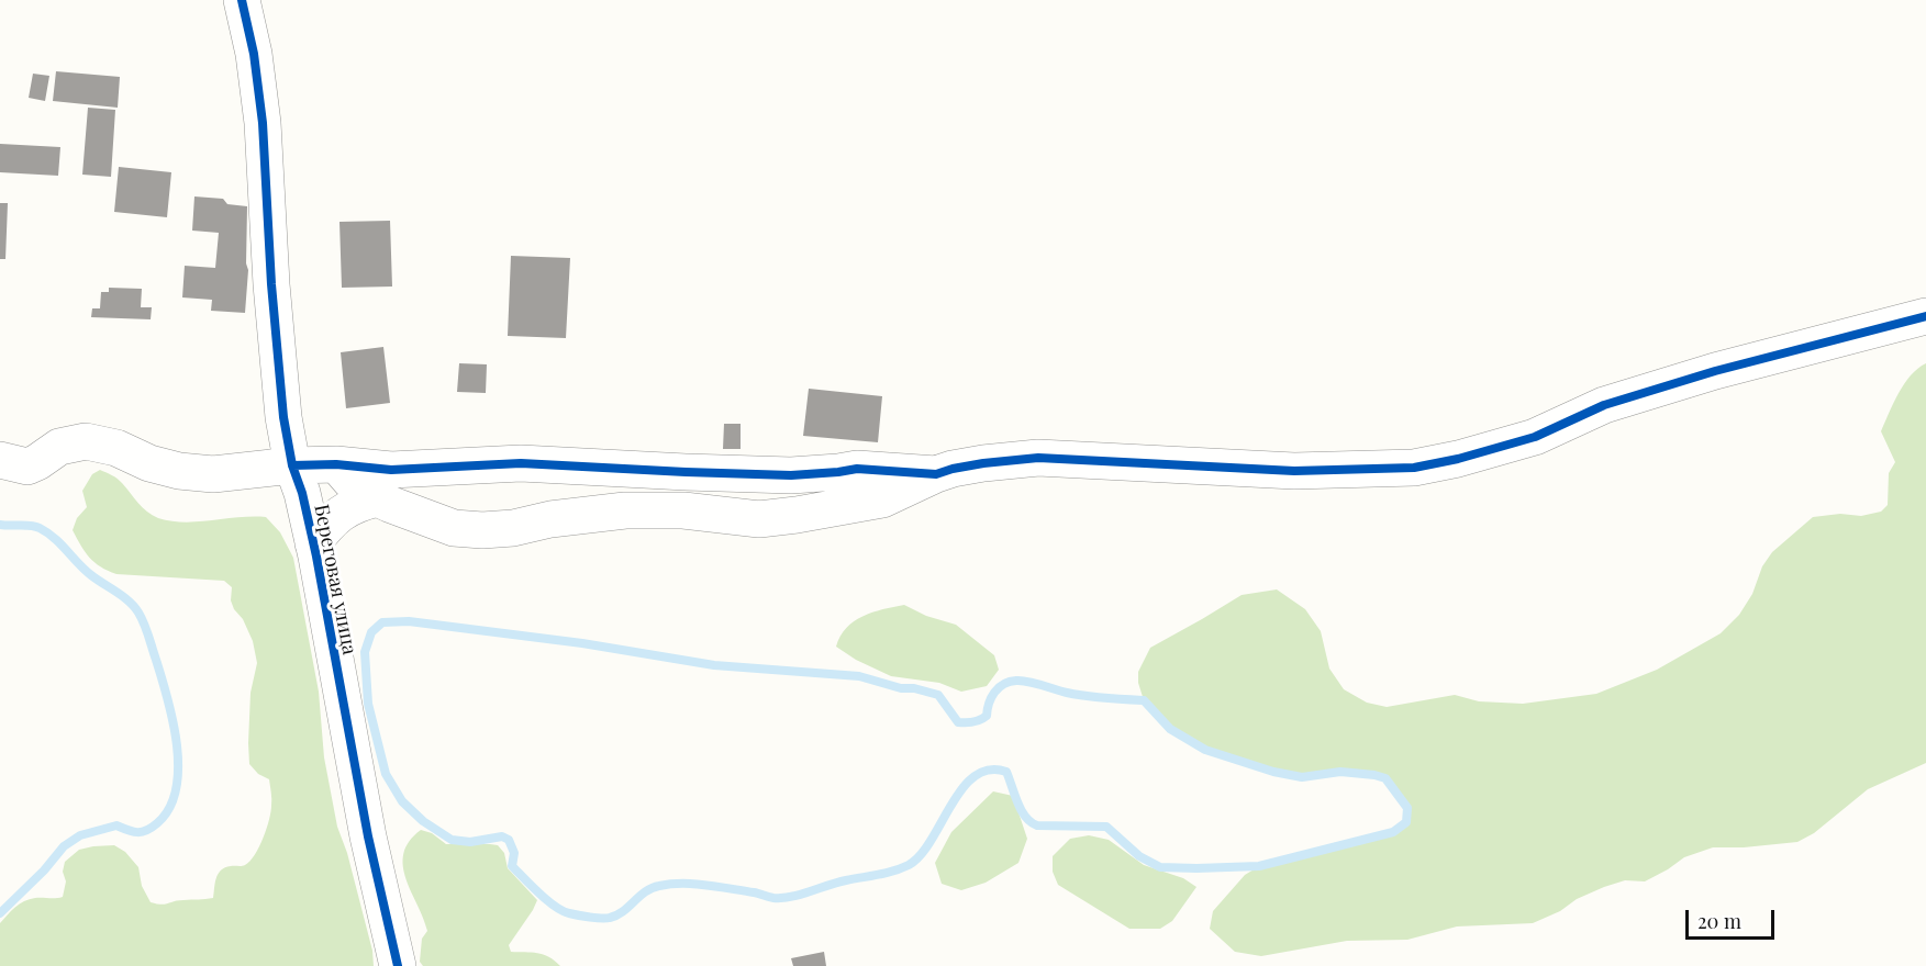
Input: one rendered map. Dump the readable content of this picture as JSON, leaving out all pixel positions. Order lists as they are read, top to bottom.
{
  "streets": {
    "street": ["Береговая улица"]
  },
  "scale_bar": "20 m"
}
